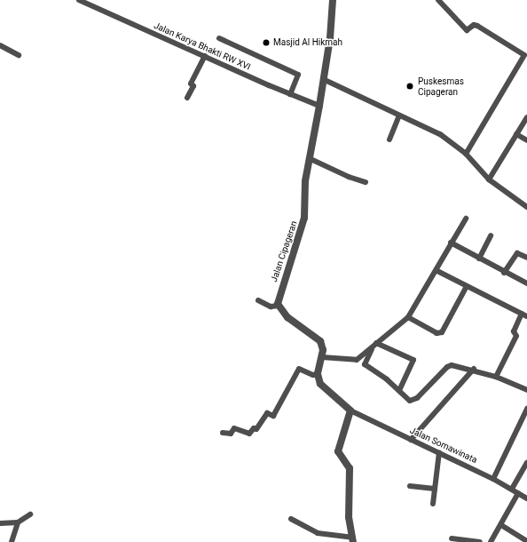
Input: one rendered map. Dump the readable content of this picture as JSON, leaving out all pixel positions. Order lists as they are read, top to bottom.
{
  "streets": {
    "street": ["Jalan Karya Bhakti RW XVI", "Jalan Cipageran", "Jalan Somawinata"]
  },
  "crossings": [
    ["Jalan Karya Bhakti RW XVI", "Jalan Cipageran"]
  ],
  "places": ["Masjid Al Hikmah", "Puskesmas Cipageran"]
}
